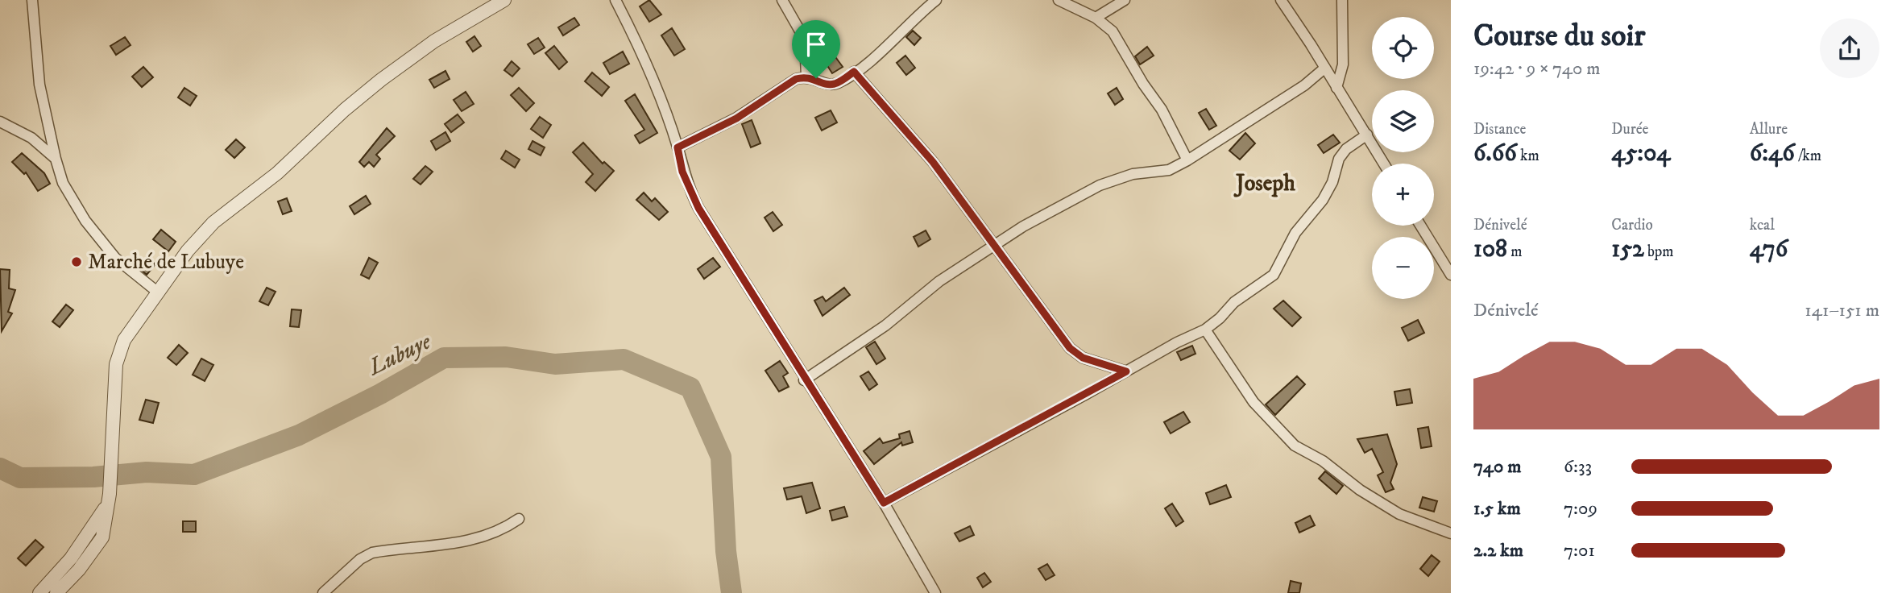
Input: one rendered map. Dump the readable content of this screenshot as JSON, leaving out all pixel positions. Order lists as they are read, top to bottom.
{
  "districts": ["Joseph"],
  "water": ["Lubuye"],
  "places": ["Marché de Lubuye"],
  "page": {
    "heading": ["Course du soir", "19:42 · 9 × 740 m"],
    "map_buttons": ["+", "−"],
    "stats": [
      ["Distance", "6.66 km"],
      ["Durée", "45:04"],
      ["Allure", "6:46 /km"],
      ["Dénivelé", "108 m"],
      ["Cardio", "152 bpm"],
      ["kcal", "476"]
    ],
    "chart": ["Dénivelé", "141–151 m"],
    "list": [
      {
        "name": "740 m",
        "note": "6:33"
      },
      {
        "name": "1.5 km",
        "note": "7:09"
      },
      {
        "name": "2.2 km",
        "note": "7:01"
      }
    ]
  }
}
